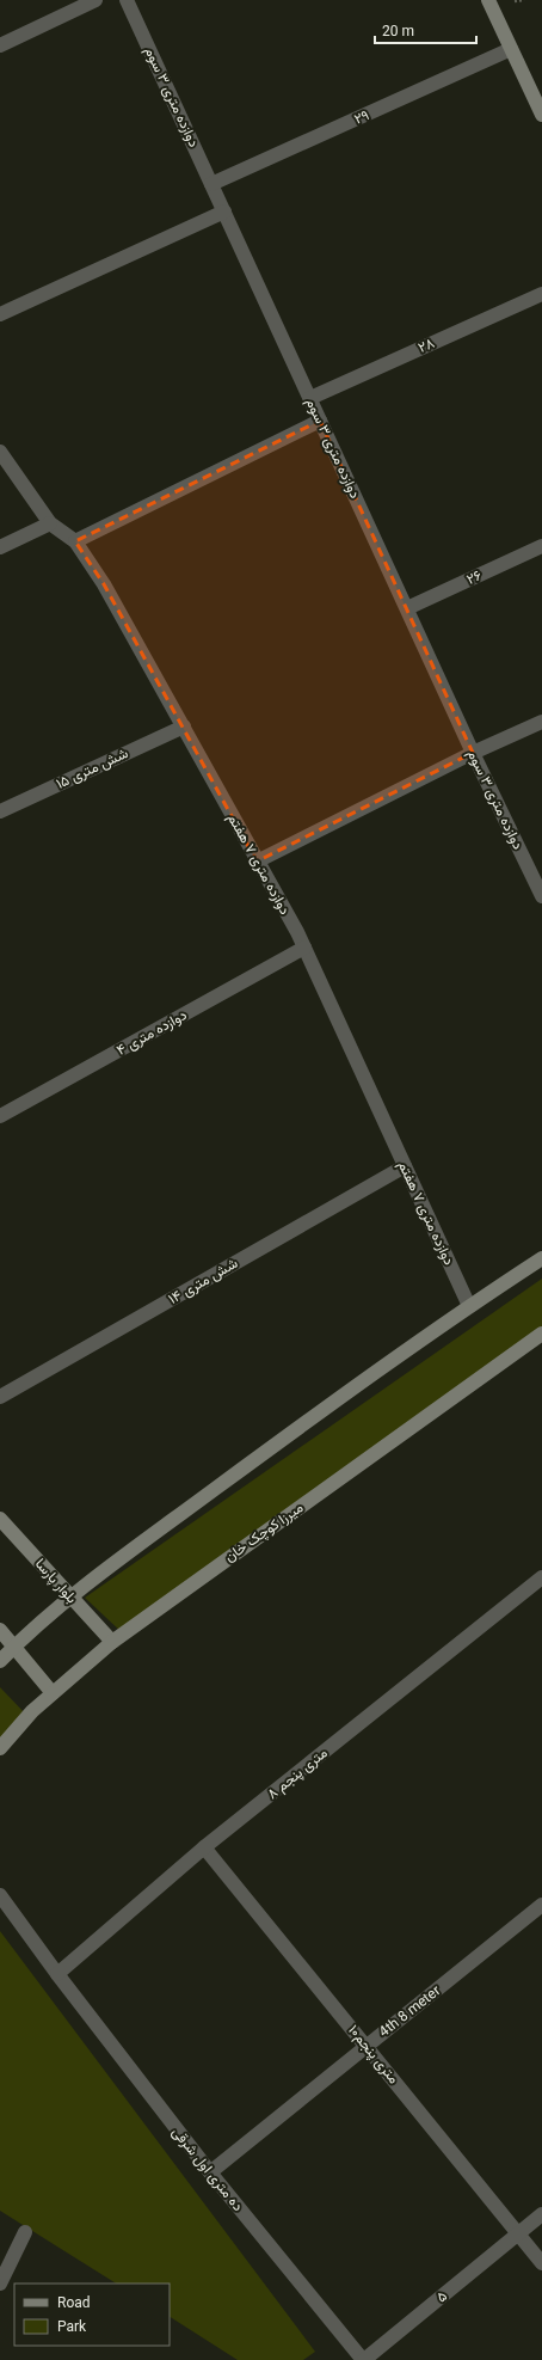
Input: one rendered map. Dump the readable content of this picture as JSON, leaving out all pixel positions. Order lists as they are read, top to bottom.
{
  "streets": {
    "main road": ["میرزا کوچک خان", "بلوار پارسا"],
    "street": [
      "دوازده متری ۳ سوم",
      "۲۹",
      "۲۸",
      "۲۶",
      "شش متری ۱۵",
      "دوازده متری ۷ هفتم",
      "دوازده متری ۴",
      "شش متری ۱۴",
      "۸ متری پنجم",
      "4th 8 meter",
      "۱۰متری پنجم",
      "ده متری اول شرقی",
      "۵"
    ]
  },
  "crossings": [
    ["دوازده متری ۳ سوم", "۲۹"],
    ["دوازده متری ۳ سوم", "۲۸"],
    ["دوازده متری ۳ سوم", "۲۶"],
    ["شش متری ۱۵", "دوازده متری ۷ هفتم"],
    ["دوازده متری ۷ هفتم", "دوازده متری ۴"],
    ["دوازده متری ۷ هفتم", "شش متری ۱۴"],
    ["میرزا کوچک خان", "بلوار پارسا"],
    ["۸ متری پنجم", "۱۰متری پنجم"],
    ["۸ متری پنجم", "ده متری اول شرقی"],
    ["4th 8 meter", "۱۰متری پنجم"],
    ["4th 8 meter", "ده متری اول شرقی"],
    ["۱۰متری پنجم", "۵"],
    ["ده متری اول شرقی", "۵"]
  ],
  "legend": ["Road", "Park"],
  "scale_bar": "20 m"
}
